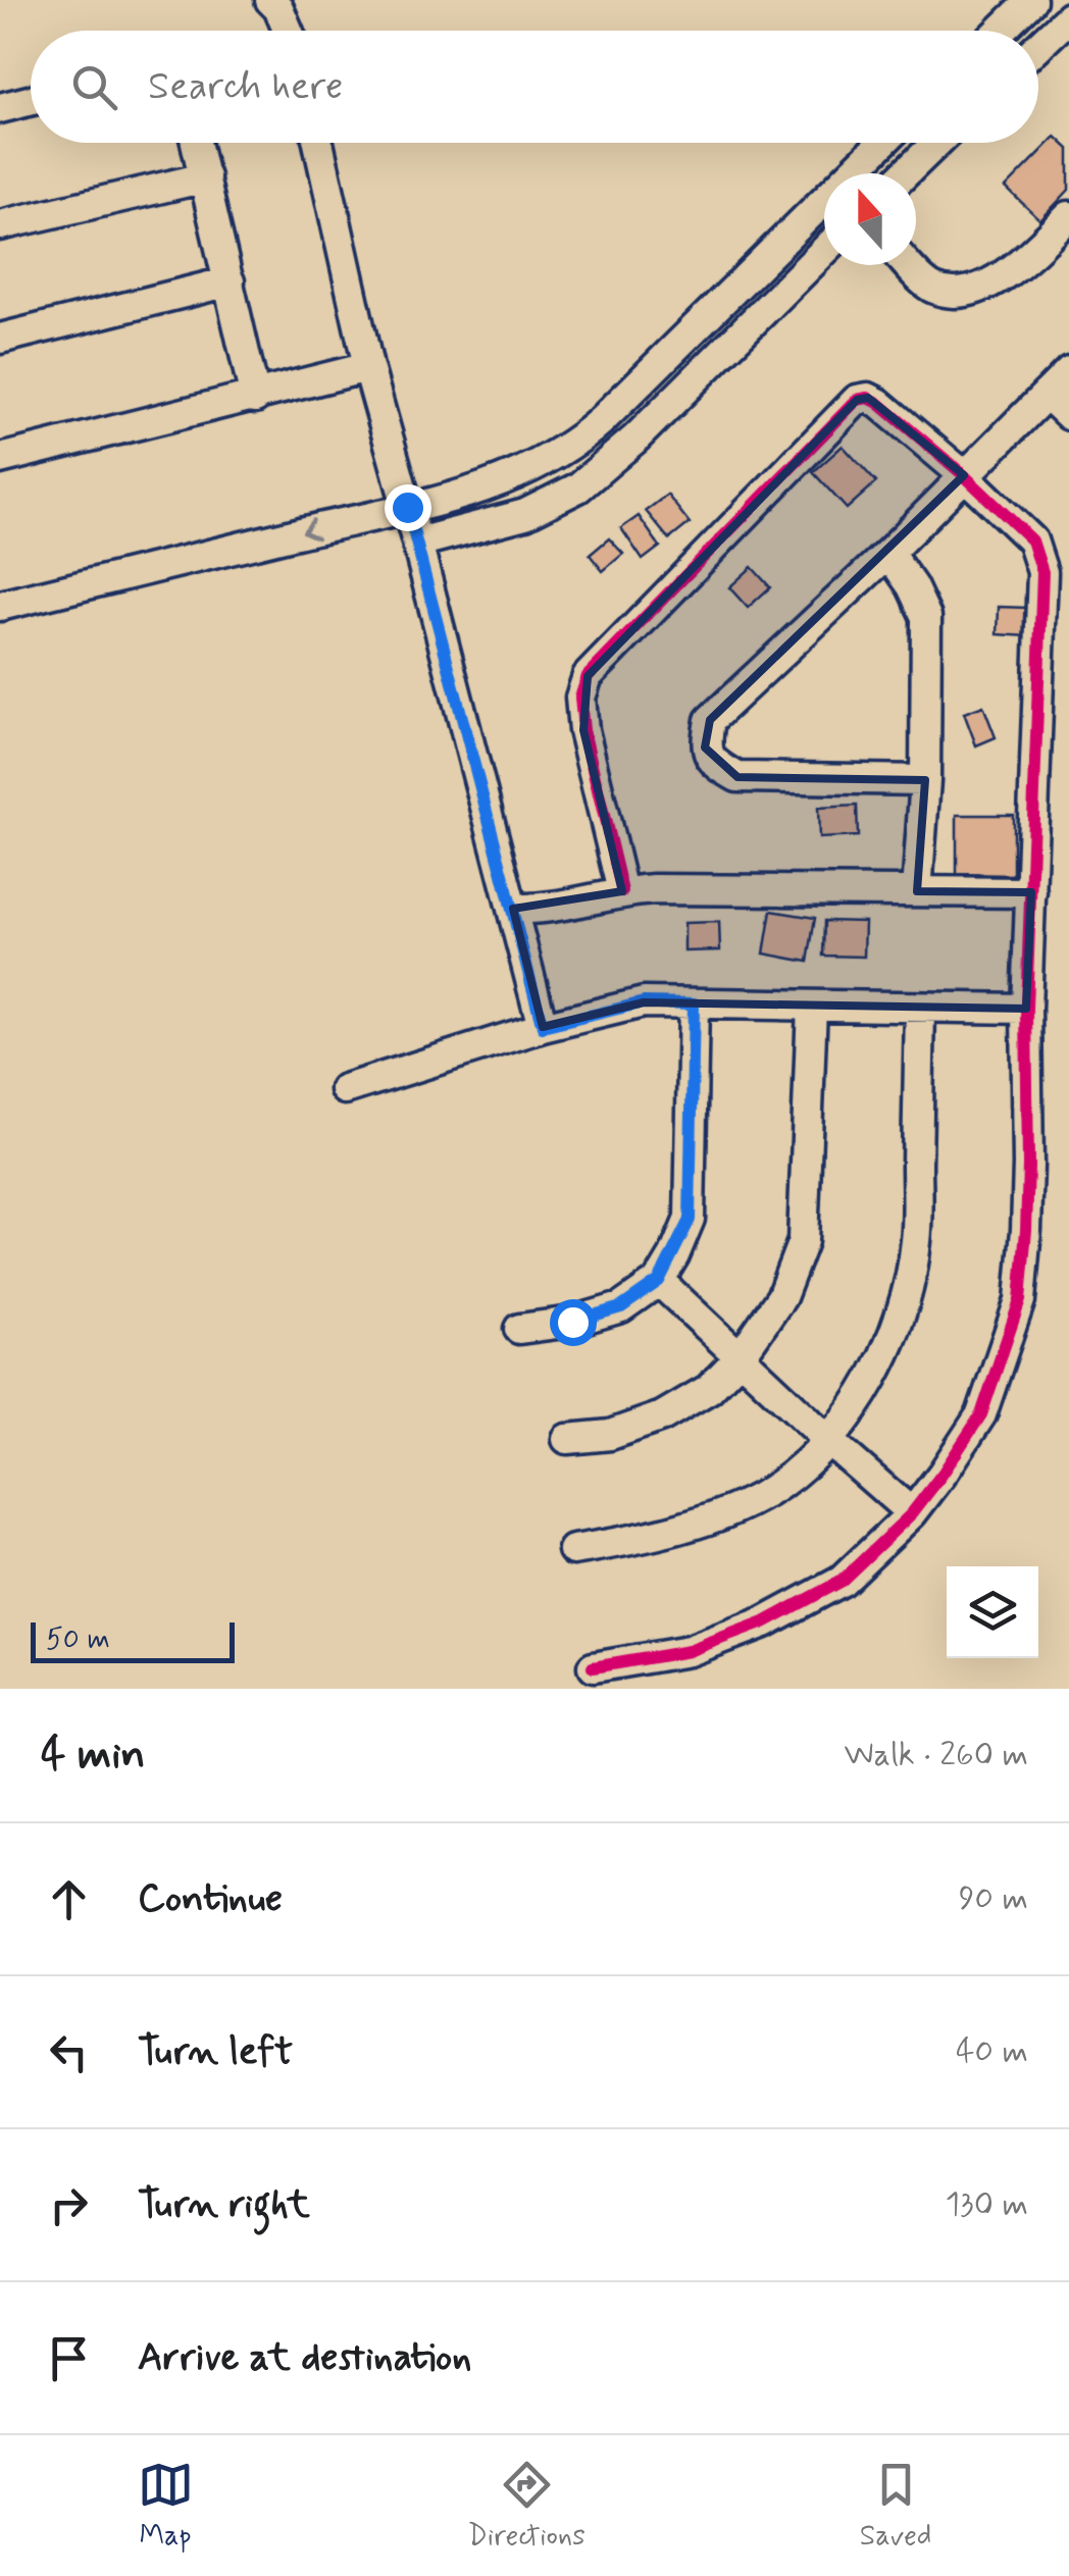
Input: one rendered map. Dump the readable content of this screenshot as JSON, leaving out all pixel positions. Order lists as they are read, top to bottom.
{
  "scale_bar": "50 m",
  "north": "top",
  "page": {
    "search": "Search here",
    "scale": "50 m",
    "heading": ["4 min", "Walk · 260 m"],
    "list": [
      ["Continue", "90 m"],
      ["Turn left", "40 m"],
      ["Turn right", "130 m"],
      "Arrive at destination"
    ],
    "nav": ["Map", "Directions", "Saved"]
  }
}
